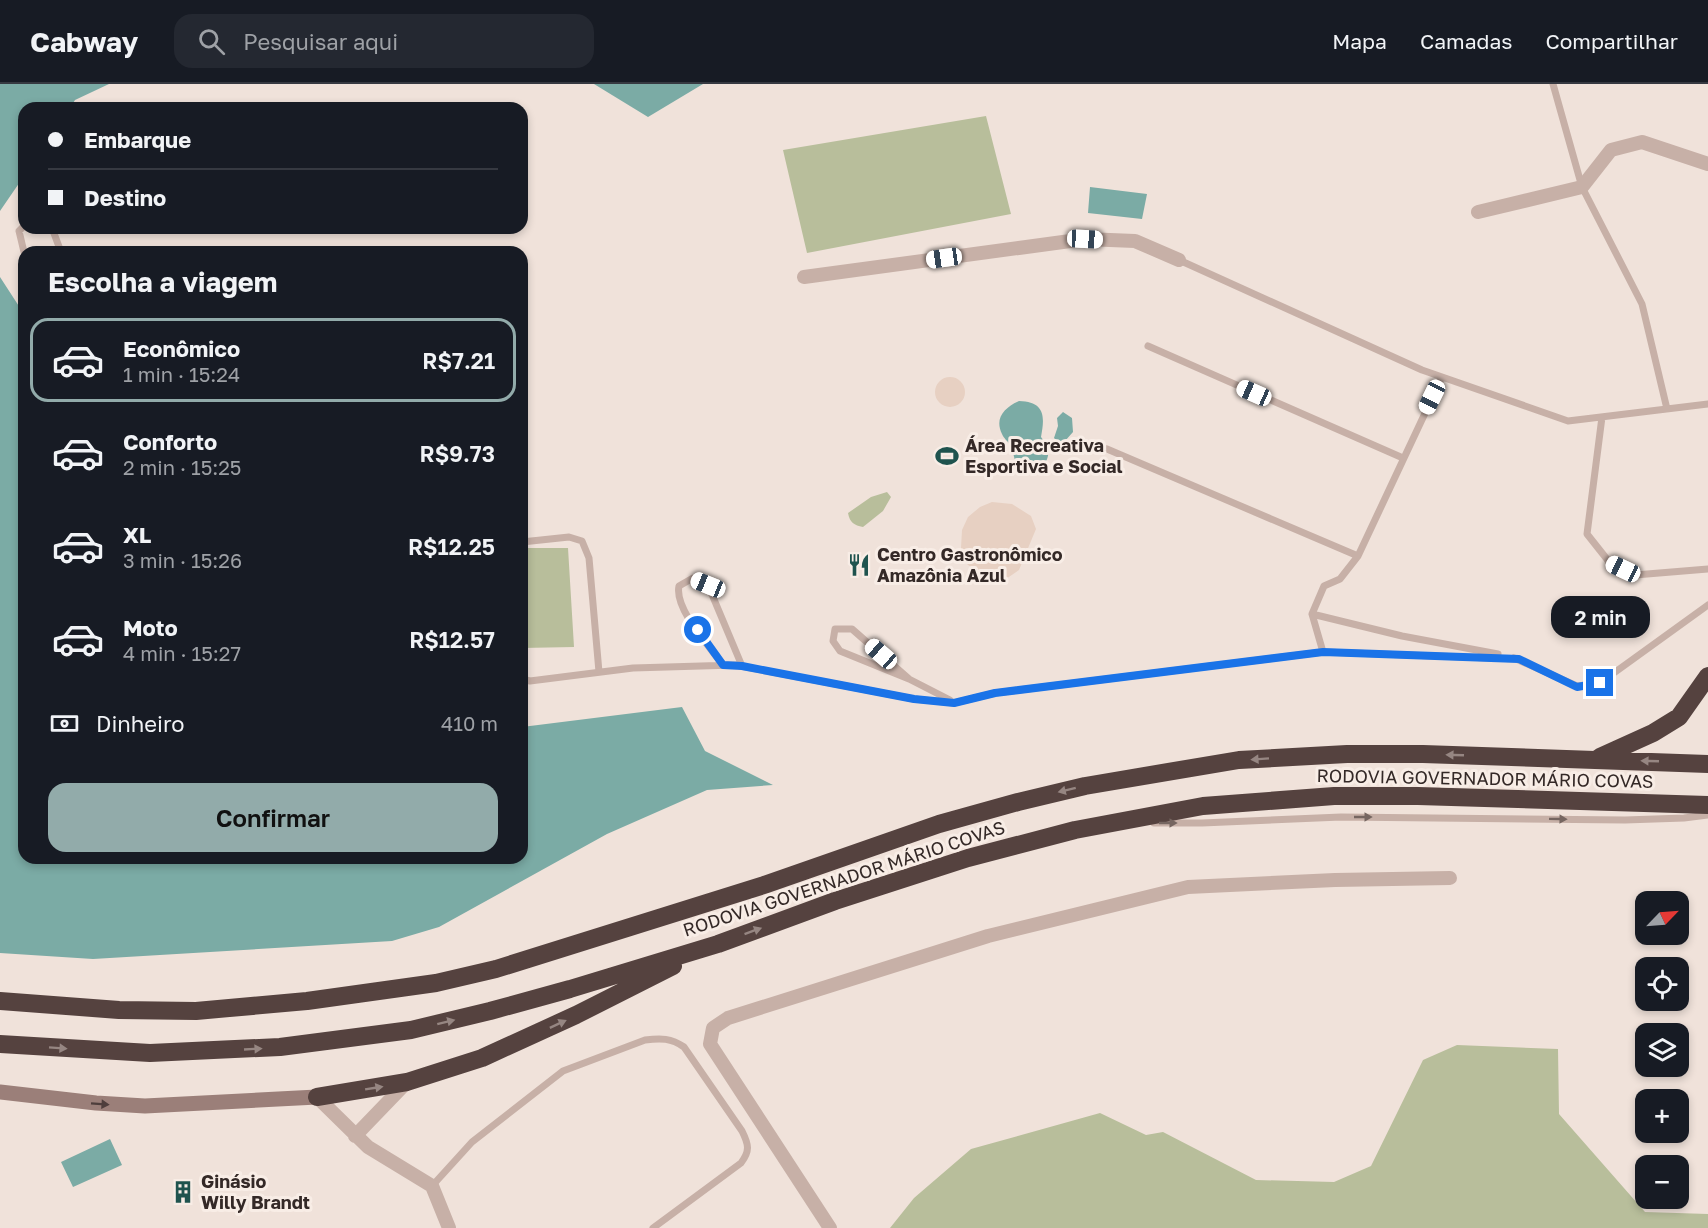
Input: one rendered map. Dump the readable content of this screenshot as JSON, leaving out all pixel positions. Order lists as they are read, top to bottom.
{
  "streets": {
    "highway": ["RODOVIA GOVERNADOR MÁRIO COVAS"]
  },
  "places": {
    "sports": ["Área Recreativa Esportiva e Social"],
    "restaurant": ["Centro Gastronômico Amazônia Azul"],
    "building": ["Ginásio Willy Brandt"]
  },
  "north": "top right",
  "page": {
    "header": "Cabway",
    "search": "Pesquisar aqui",
    "nav": ["Mapa", "Camadas", "Compartilhar"],
    "banner": ["Embarque", "Destino"],
    "heading": "Escolha a viagem",
    "list": [
      {
        "name": "Econômico",
        "note": "1 min · 15:24",
        "value": "R$7.21"
      },
      {
        "name": "Conforto",
        "note": "2 min · 15:25",
        "value": "R$9.73"
      },
      {
        "name": "XL",
        "note": "3 min · 15:26",
        "value": "R$12.25"
      },
      {
        "name": "Moto",
        "note": "4 min · 15:27",
        "value": "R$12.57"
      }
    ],
    "bubble": "2 min",
    "pay": ["Dinheiro", "410 m"],
    "buttons": "Confirmar",
    "map_buttons": ["+", "−"]
  }
}
